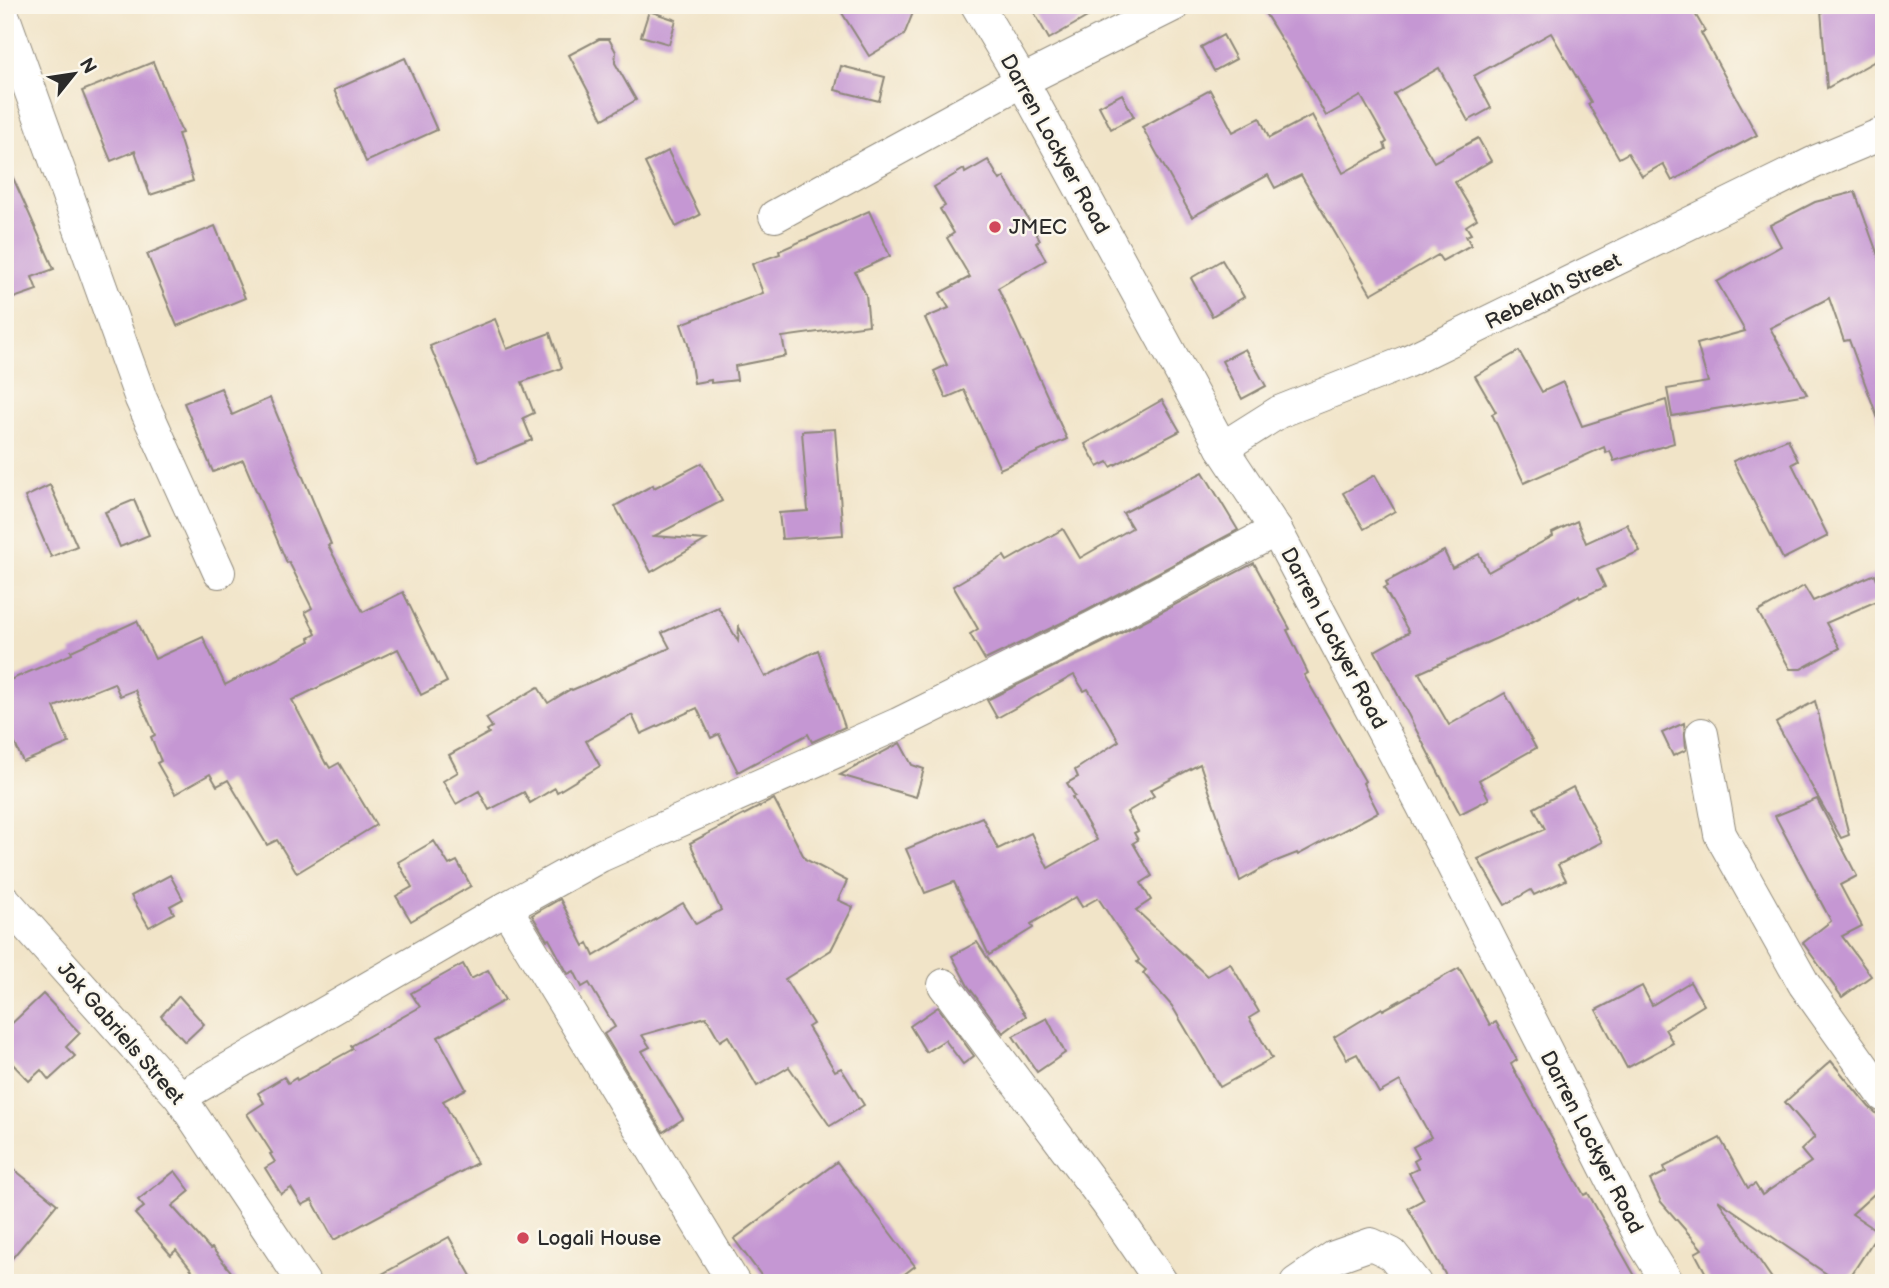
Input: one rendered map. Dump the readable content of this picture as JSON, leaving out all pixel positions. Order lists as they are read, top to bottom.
{
  "streets": {
    "street": ["Darren Lockyer Road", "Rebekah Street", "Jok Gabriels Street"]
  },
  "crossings": [
    ["Darren Lockyer Road", "Rebekah Street"]
  ],
  "places": ["JMEC", "Logali House"],
  "north": "top right"
}
